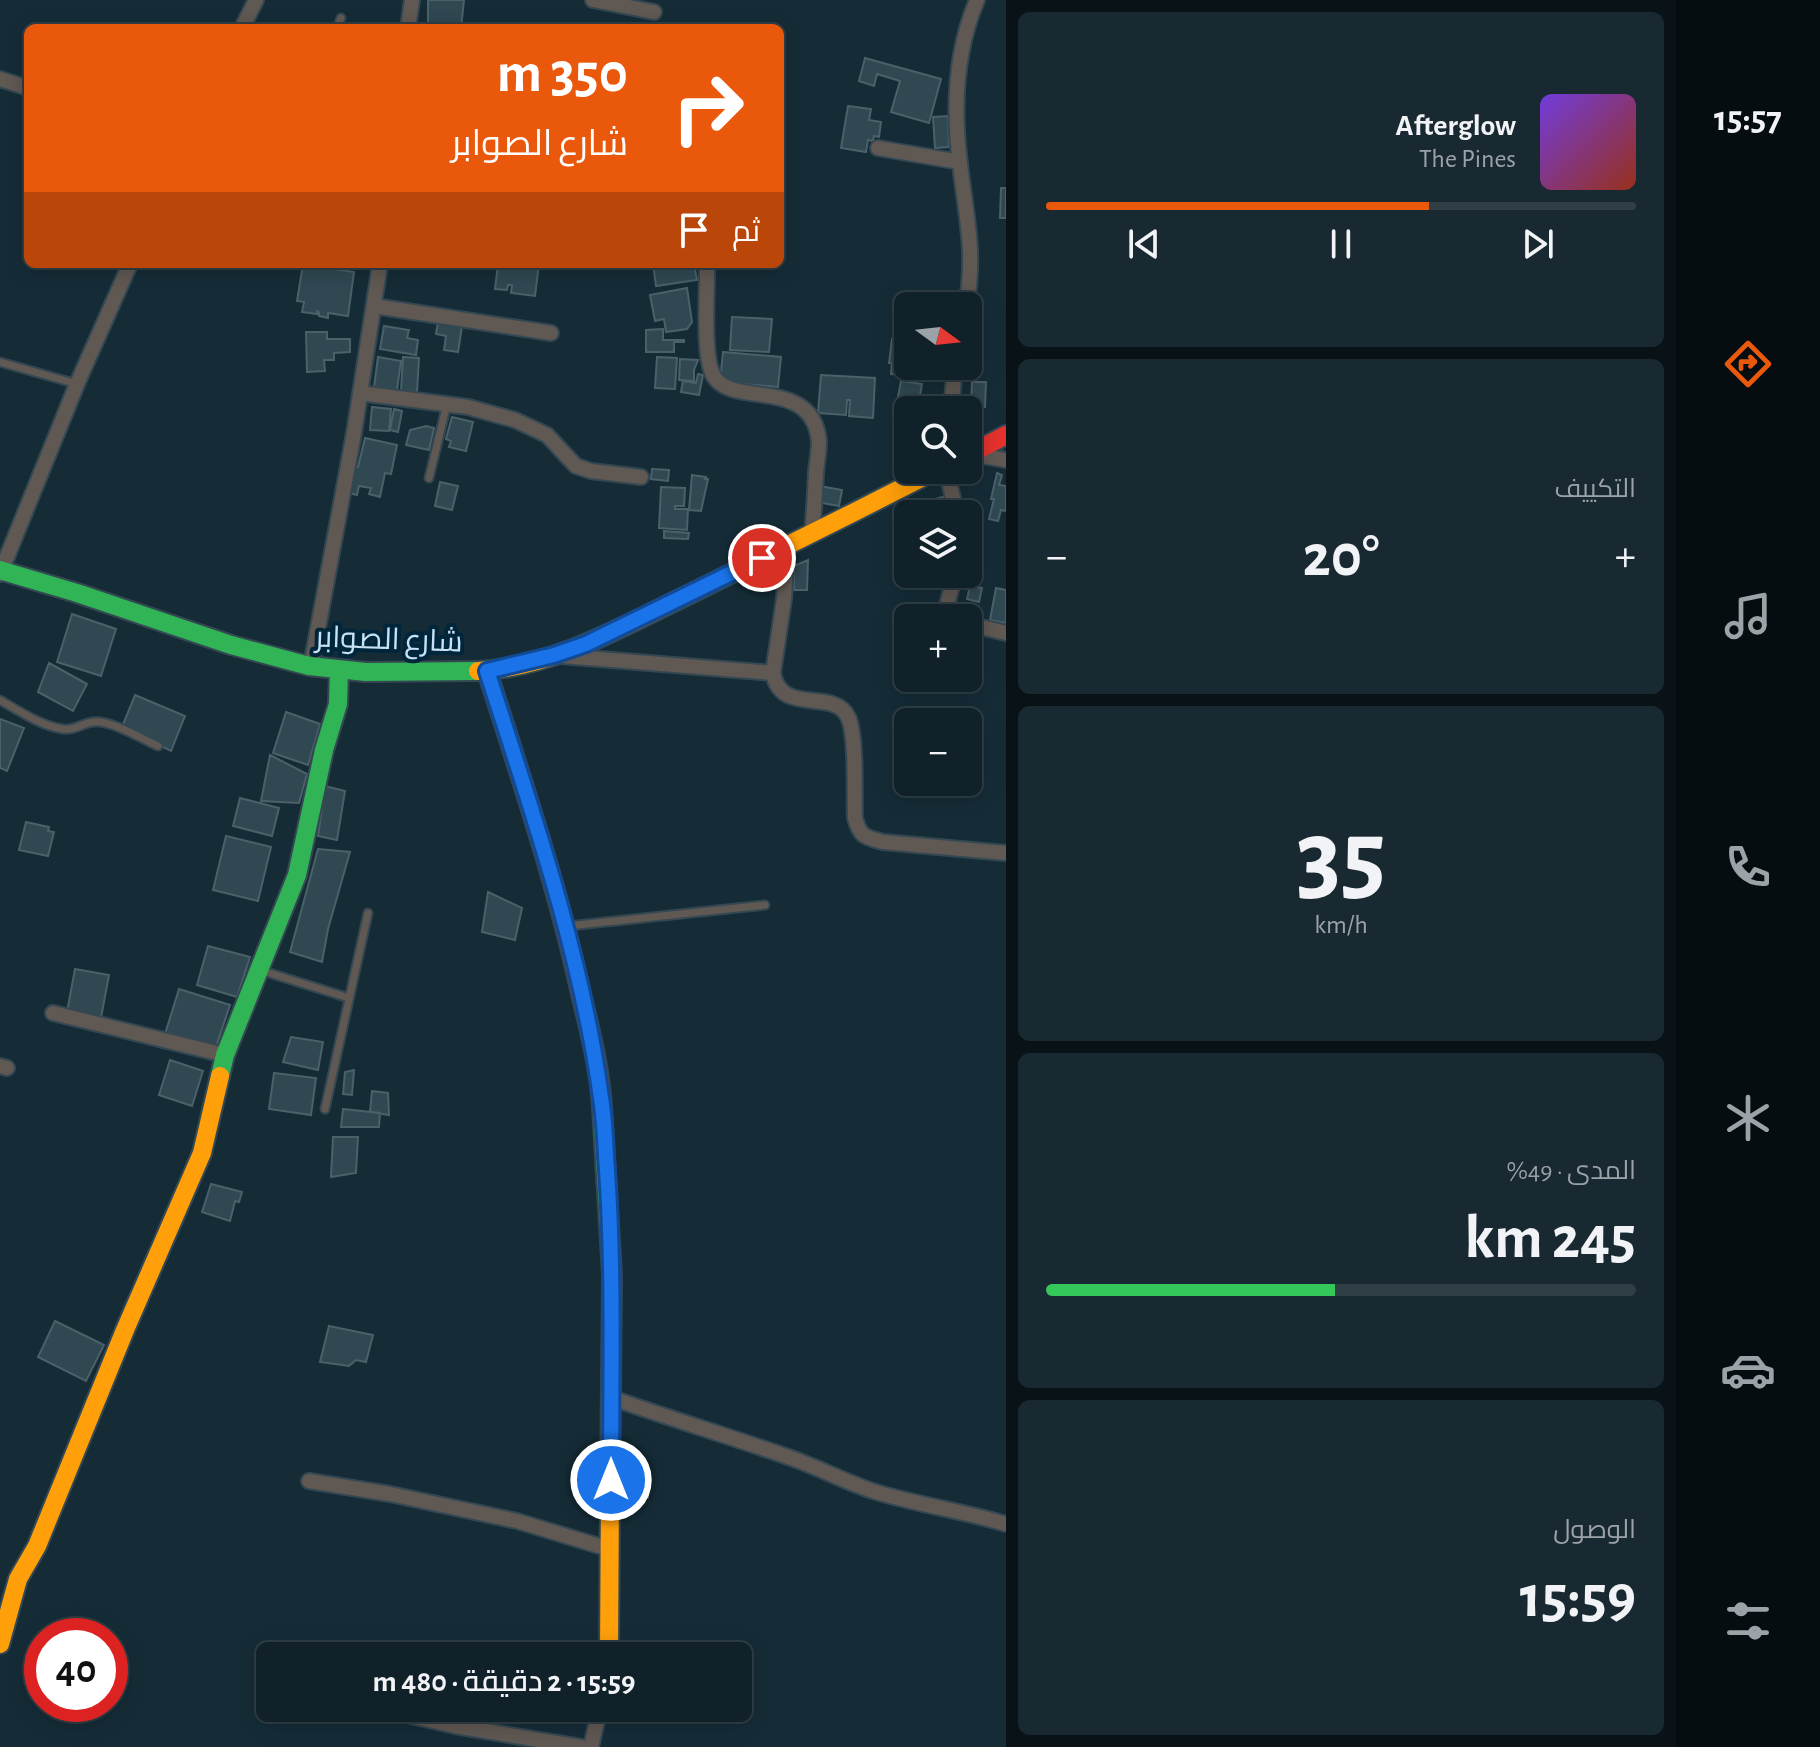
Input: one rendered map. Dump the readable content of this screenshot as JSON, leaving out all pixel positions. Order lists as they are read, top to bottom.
{
  "streets": {
    "street": ["شارع الصوابر"]
  },
  "north": "right",
  "page": {
    "tabs": "15:57",
    "turn": ["350 m", "شارع الصوابر"],
    "song": ["Afterglow", "The Pines"],
    "then": "ثم",
    "map_buttons": ["+", "−"],
    "tile": [
      "التكييف",
      ["35", "km/h"],
      ["المدى · 49%", "245 km"],
      ["الوصول", "15:59"]
    ],
    "heat": ["−", "20°", "+"],
    "limit": "40",
    "trip": "15:59 · 2 دقيقة · 480 m"
  }
}
